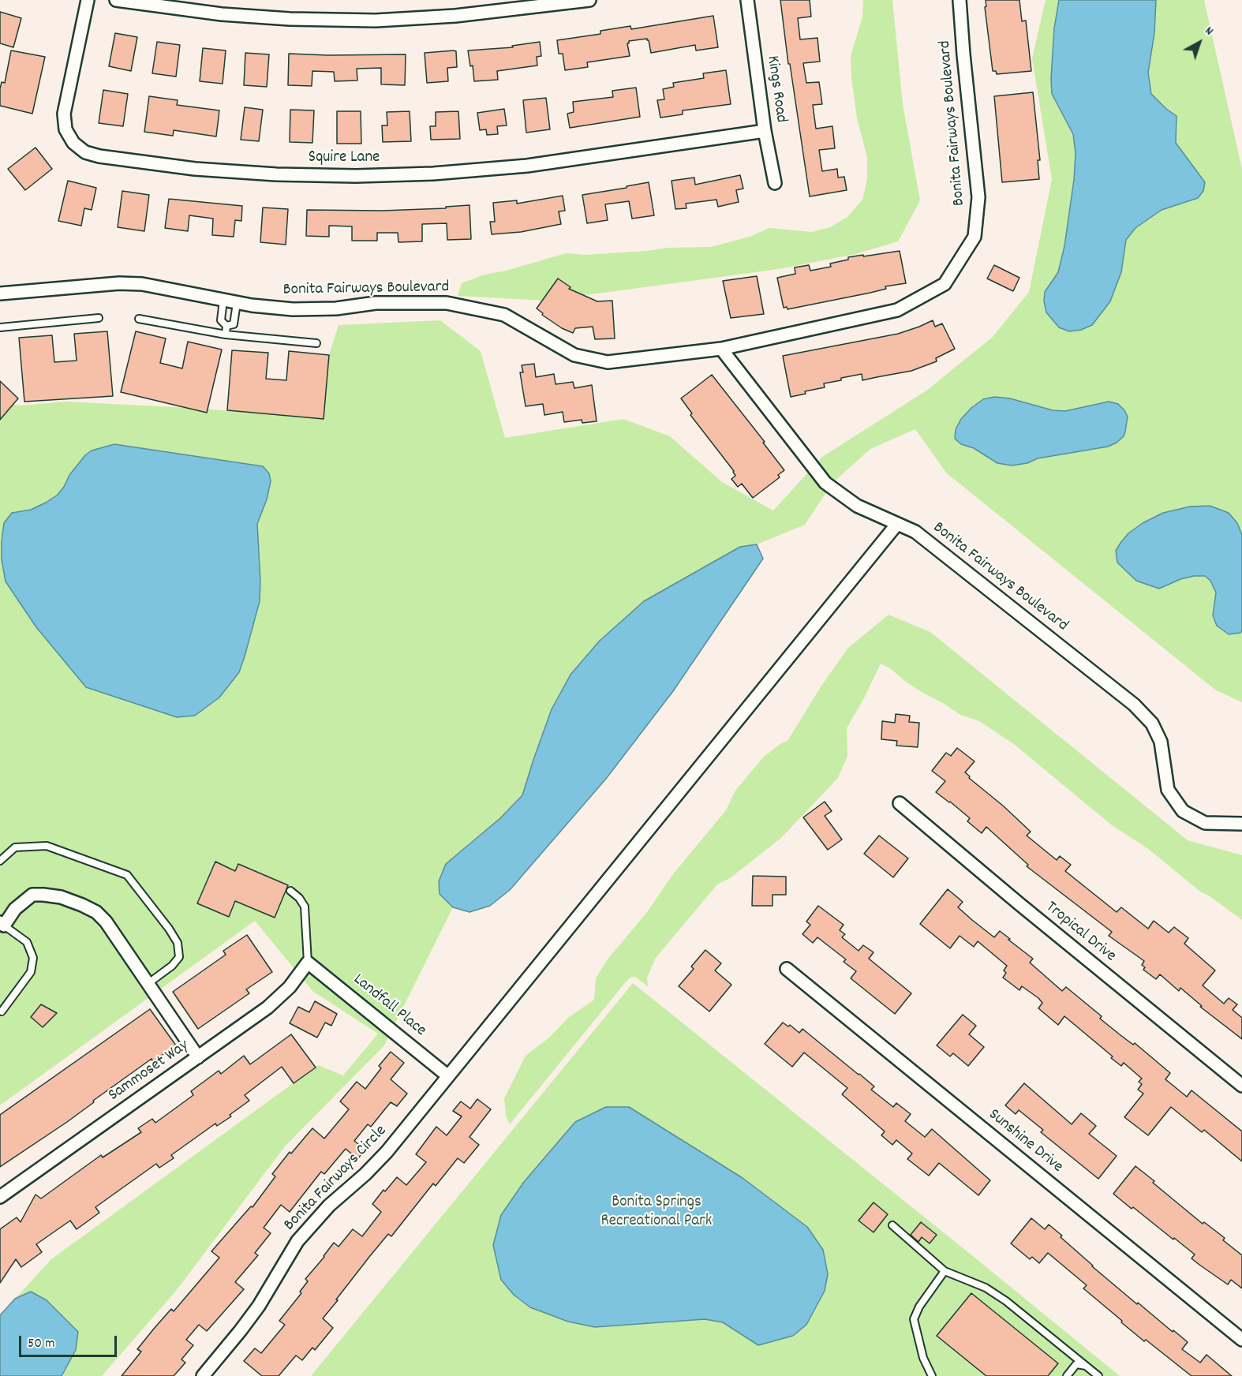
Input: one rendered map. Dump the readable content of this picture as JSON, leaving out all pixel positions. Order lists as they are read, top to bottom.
{
  "streets": {
    "street": [
      "Kings Road",
      "Bonita Fairways Boulevard",
      "Squire Lane",
      "Tropical Drive",
      "Landfall Place",
      "Sammoset Way",
      "Sunshine Drive",
      "Bonita Fairways Circle"
    ]
  },
  "crossings": [
    ["Kings Road", "Squire Lane"],
    ["Bonita Fairways Boulevard", "Bonita Fairways Circle"],
    ["Landfall Place", "Sammoset Way"],
    ["Landfall Place", "Bonita Fairways Circle"]
  ],
  "parks": ["Bonita Springs Recreational Park"],
  "scale_bar": "50 m",
  "north": "top right"
}
